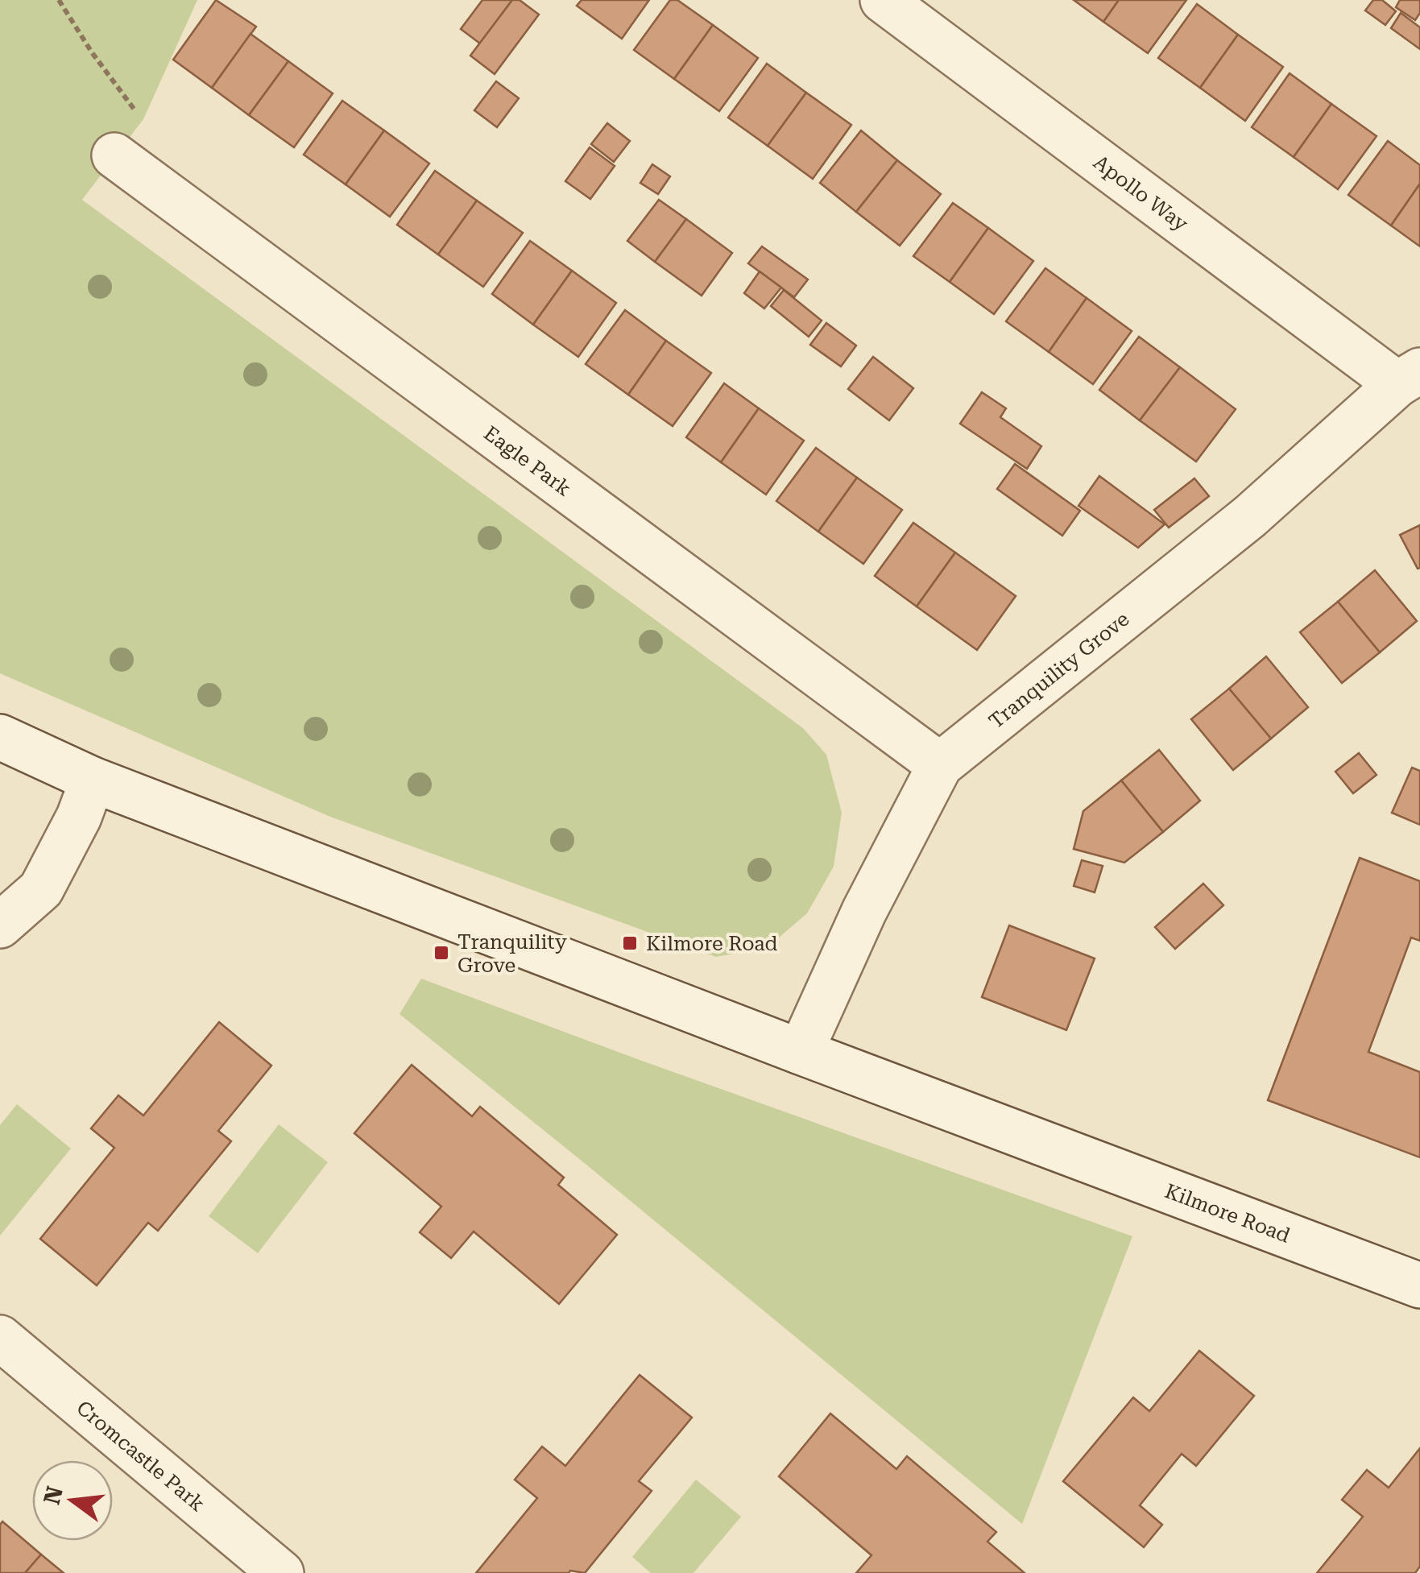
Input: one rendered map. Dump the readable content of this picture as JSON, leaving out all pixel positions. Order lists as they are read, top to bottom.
{
  "streets": {
    "street": [
      "Apollo Way",
      "Eagle Park",
      "Tranquility Grove",
      "Kilmore Road",
      "Cromcastle Park"
    ]
  },
  "crossings": [
    ["Apollo Way", "Tranquility Grove"],
    ["Eagle Park", "Tranquility Grove"],
    ["Tranquility Grove", "Kilmore Road"]
  ],
  "places": {
    "transit": ["Kilmore Road", "Tranquility Grove"]
  },
  "north": "left"
}
